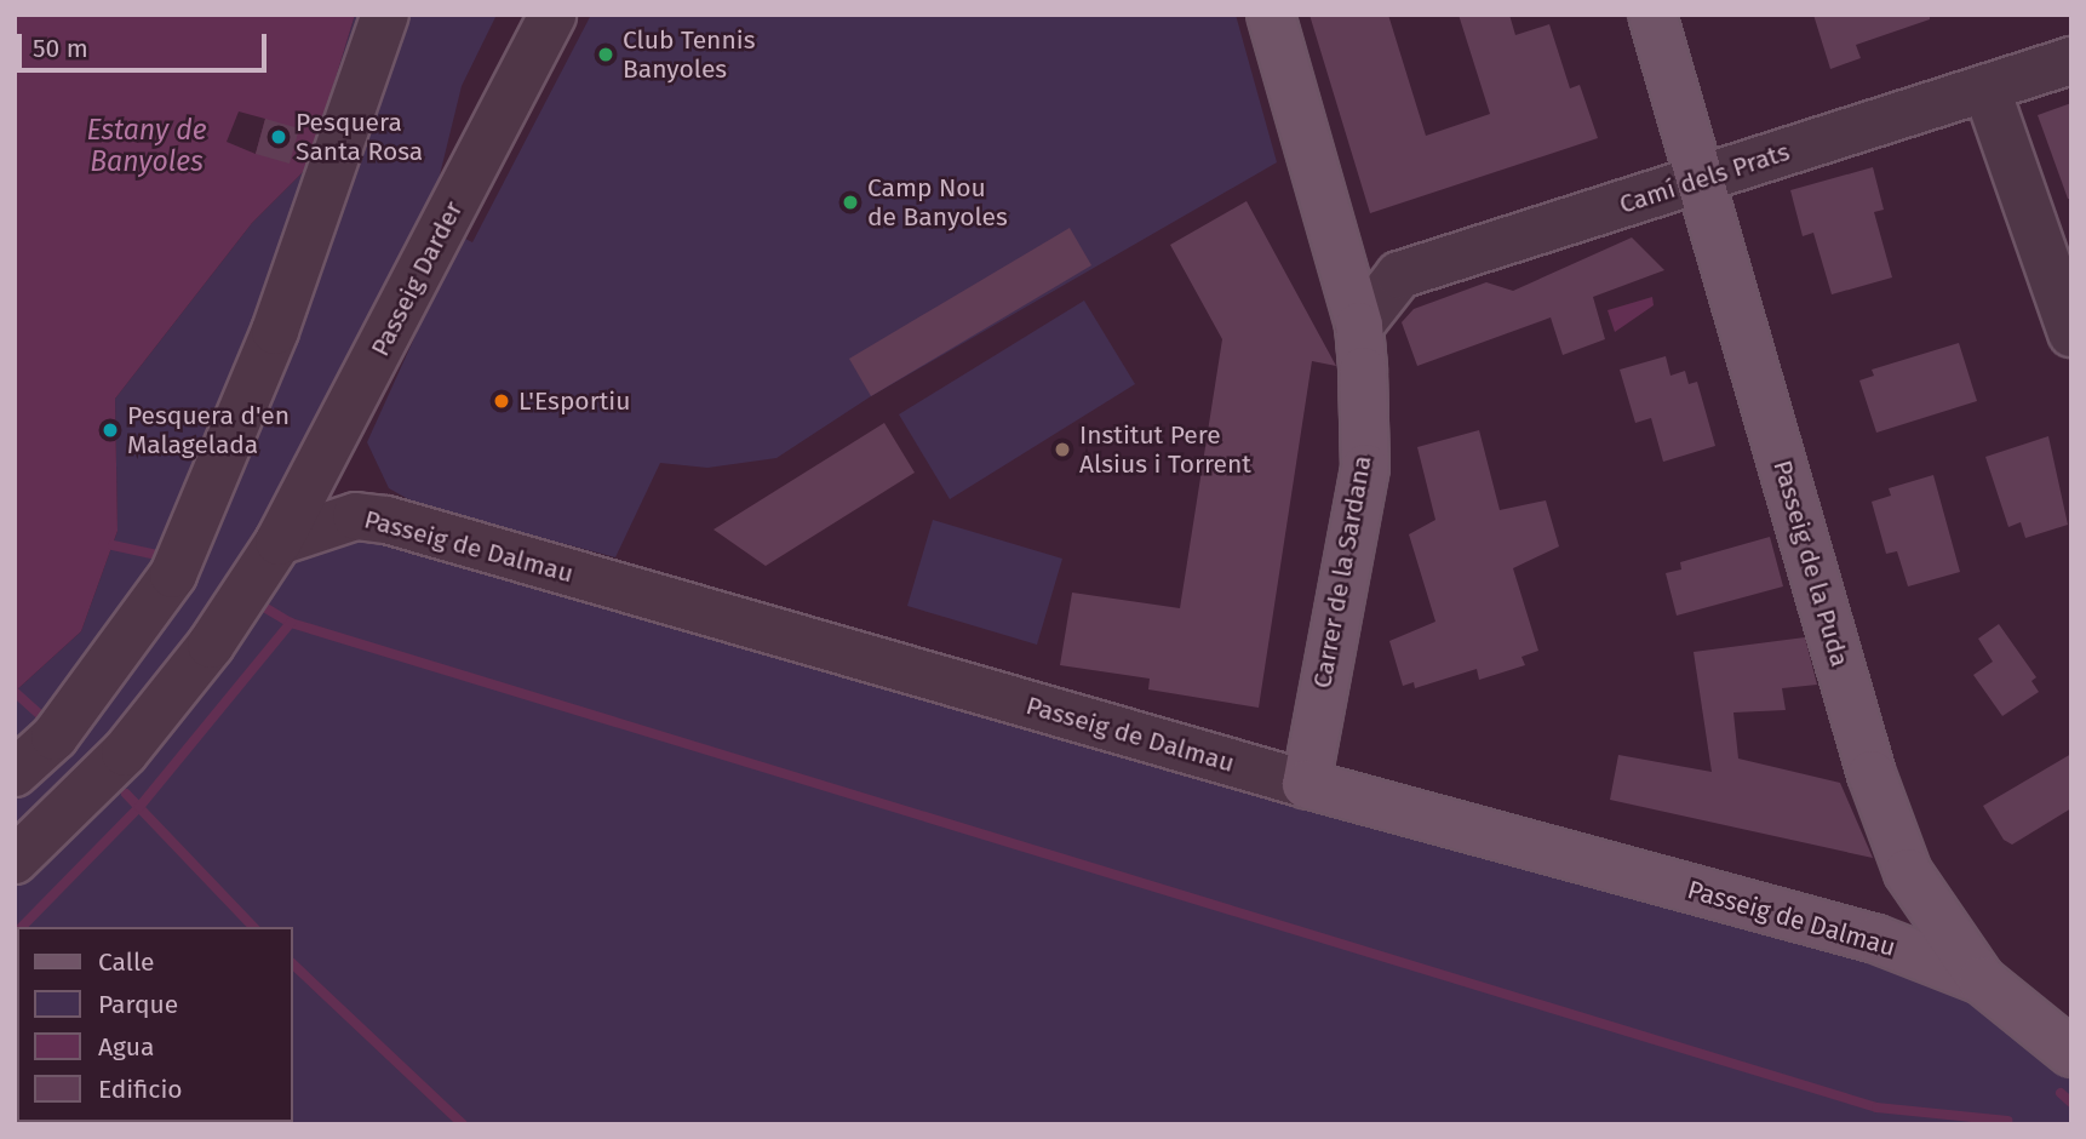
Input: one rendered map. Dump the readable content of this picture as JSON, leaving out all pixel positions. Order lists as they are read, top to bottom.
{
  "streets": {
    "main road": ["Passeig de Dalmau", "Passeig de la Puda", "Carrer de la Sardana"],
    "street": ["Camí dels Prats", "Passeig Darder"]
  },
  "crossings": [
    ["Camí dels Prats", "Passeig de la Puda"],
    ["Camí dels Prats", "Carrer de la Sardana"],
    ["Passeig Darder", "Passeig de Dalmau"],
    ["Passeig de Dalmau", "Passeig de la Puda"],
    ["Passeig de Dalmau", "Carrer de la Sardana"]
  ],
  "water": ["Estany de Banyoles"],
  "places": [
    "Club Tennis Banyoles",
    "Pesquera Santa Rosa",
    "Camp Nou de Banyoles",
    "L'Esportiu",
    "Pesquera d'en Malagelada",
    "Institut Pere Alsius i Torrent"
  ],
  "legend": [
    "Calle",
    "Parque",
    "Agua",
    "Edificio"
  ],
  "scale_bar": "50 m"
}
